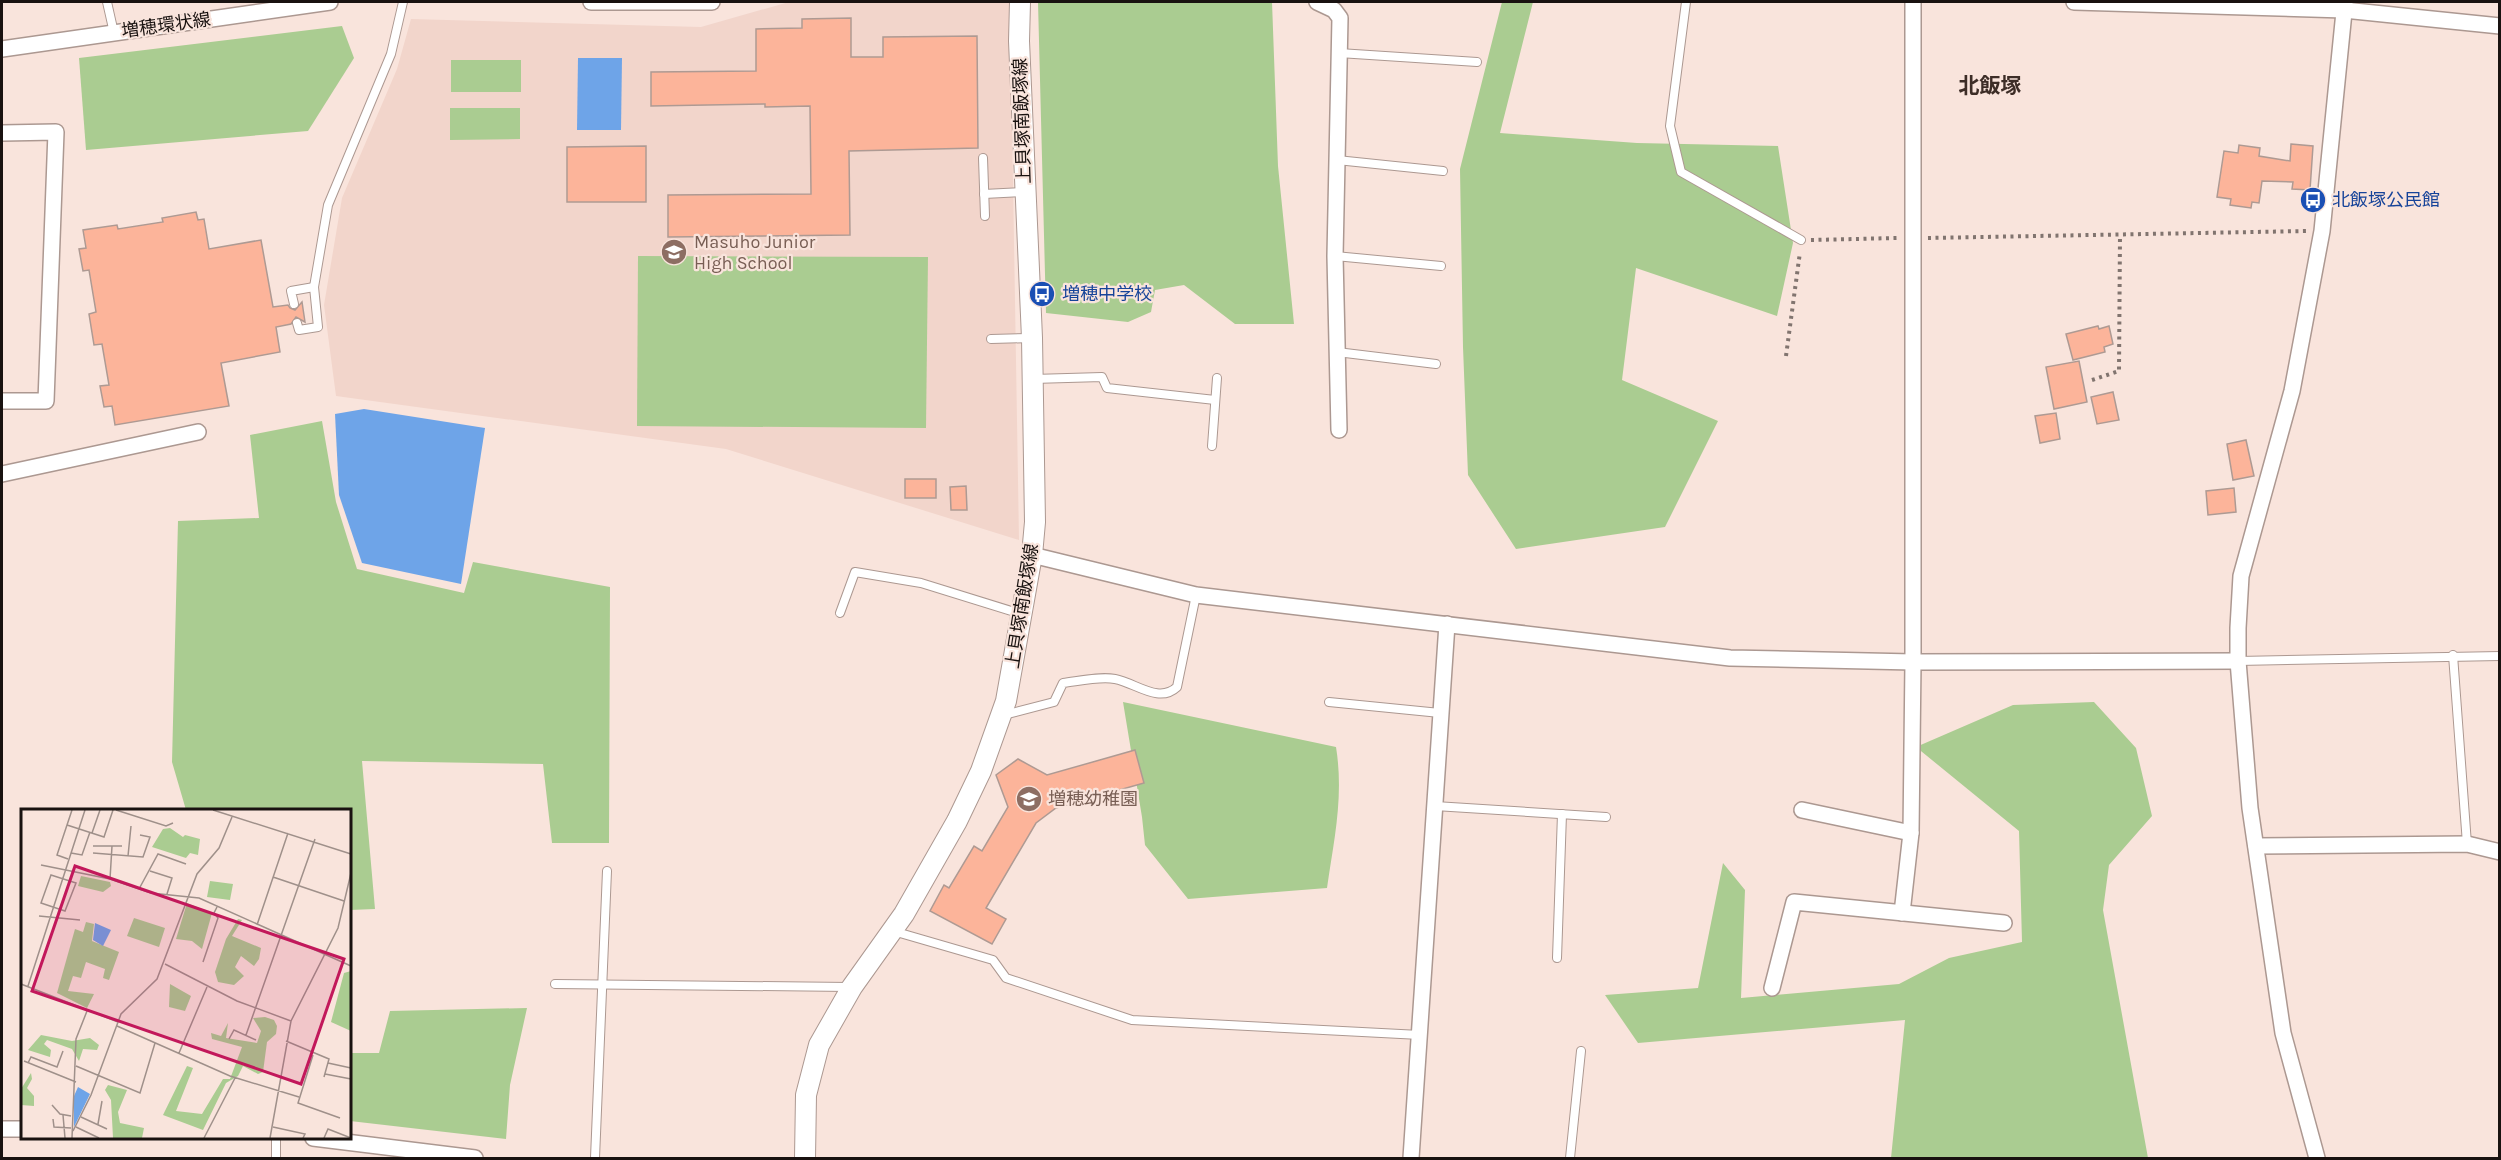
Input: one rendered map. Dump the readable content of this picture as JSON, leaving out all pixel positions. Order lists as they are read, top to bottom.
{
  "streets": {
    "street": ["増穂環状線", "上貝塚南飯塚線"]
  },
  "districts": ["北飯塚"],
  "places": {
    "bus stop": ["北飯塚公民館", "増穂中学校"],
    "school or university": ["Masuho Junior High School", "増穂幼稚園"]
  }
}
